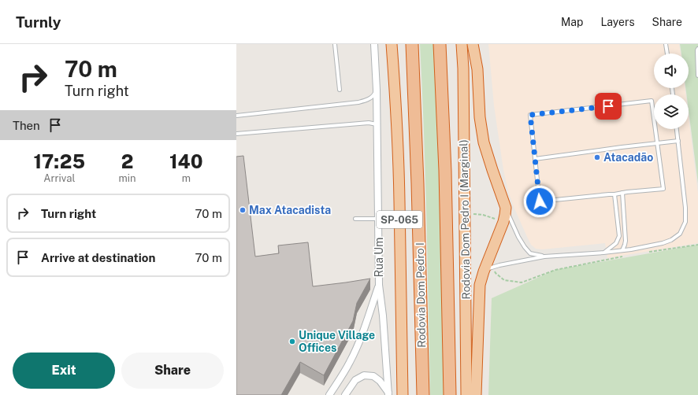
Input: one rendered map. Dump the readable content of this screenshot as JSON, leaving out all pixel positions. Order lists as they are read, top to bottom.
{
  "streets": {
    "highway": ["SP-065", "Rodovia Dom Pedro I (Marginal)", "Rodovia Dom Pedro I"],
    "street": ["Rua Um"]
  },
  "places": ["Atacadão", "Max Atacadista", "Unique Village Offices"],
  "page": {
    "header": "Turnly",
    "nav": ["Map", "Layers", "Share"],
    "turn": ["70 m", "Turn right"],
    "then": "Then",
    "eta": [
      "17:25",
      "Arrival",
      "2",
      "min",
      "140",
      "m"
    ],
    "list": [
      {
        "name": "Turn right",
        "value": "70 m"
      },
      {
        "name": "Arrive at destination",
        "value": "70 m"
      }
    ],
    "buttons": ["Exit", "Share"]
  }
}
